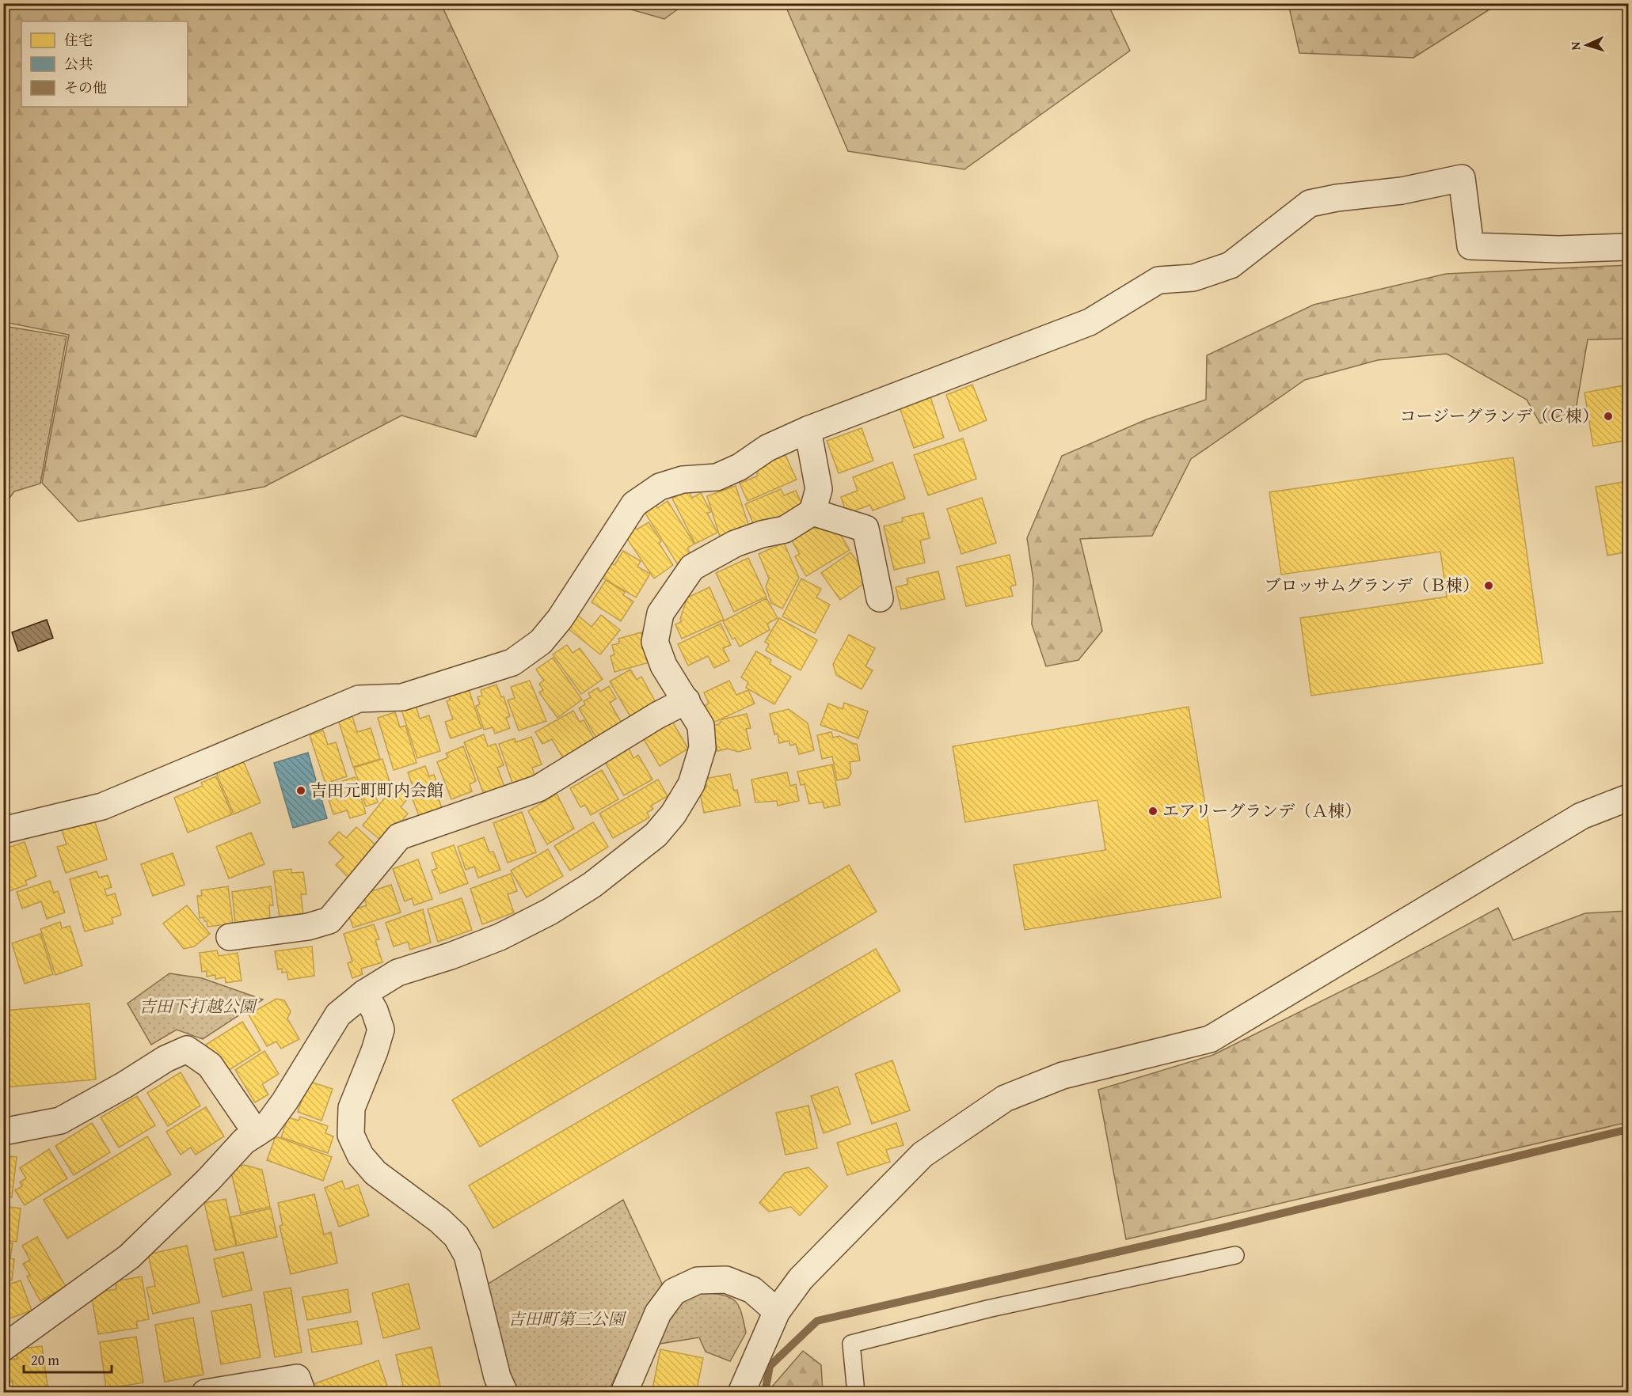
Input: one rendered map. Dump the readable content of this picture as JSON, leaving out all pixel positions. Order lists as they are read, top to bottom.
{
  "parks": ["吉田下打越公園", "吉田町第三公園"],
  "places": [
    "コージーグランデ（Ｃ棟）",
    "ブロッサムグランデ（Ｂ棟）",
    "吉田元町町内会館",
    "エアリーグランデ（Ａ棟）"
  ],
  "legend": ["住宅", "公共", "その他"],
  "scale_bar": "20 m",
  "north": "left"
}
